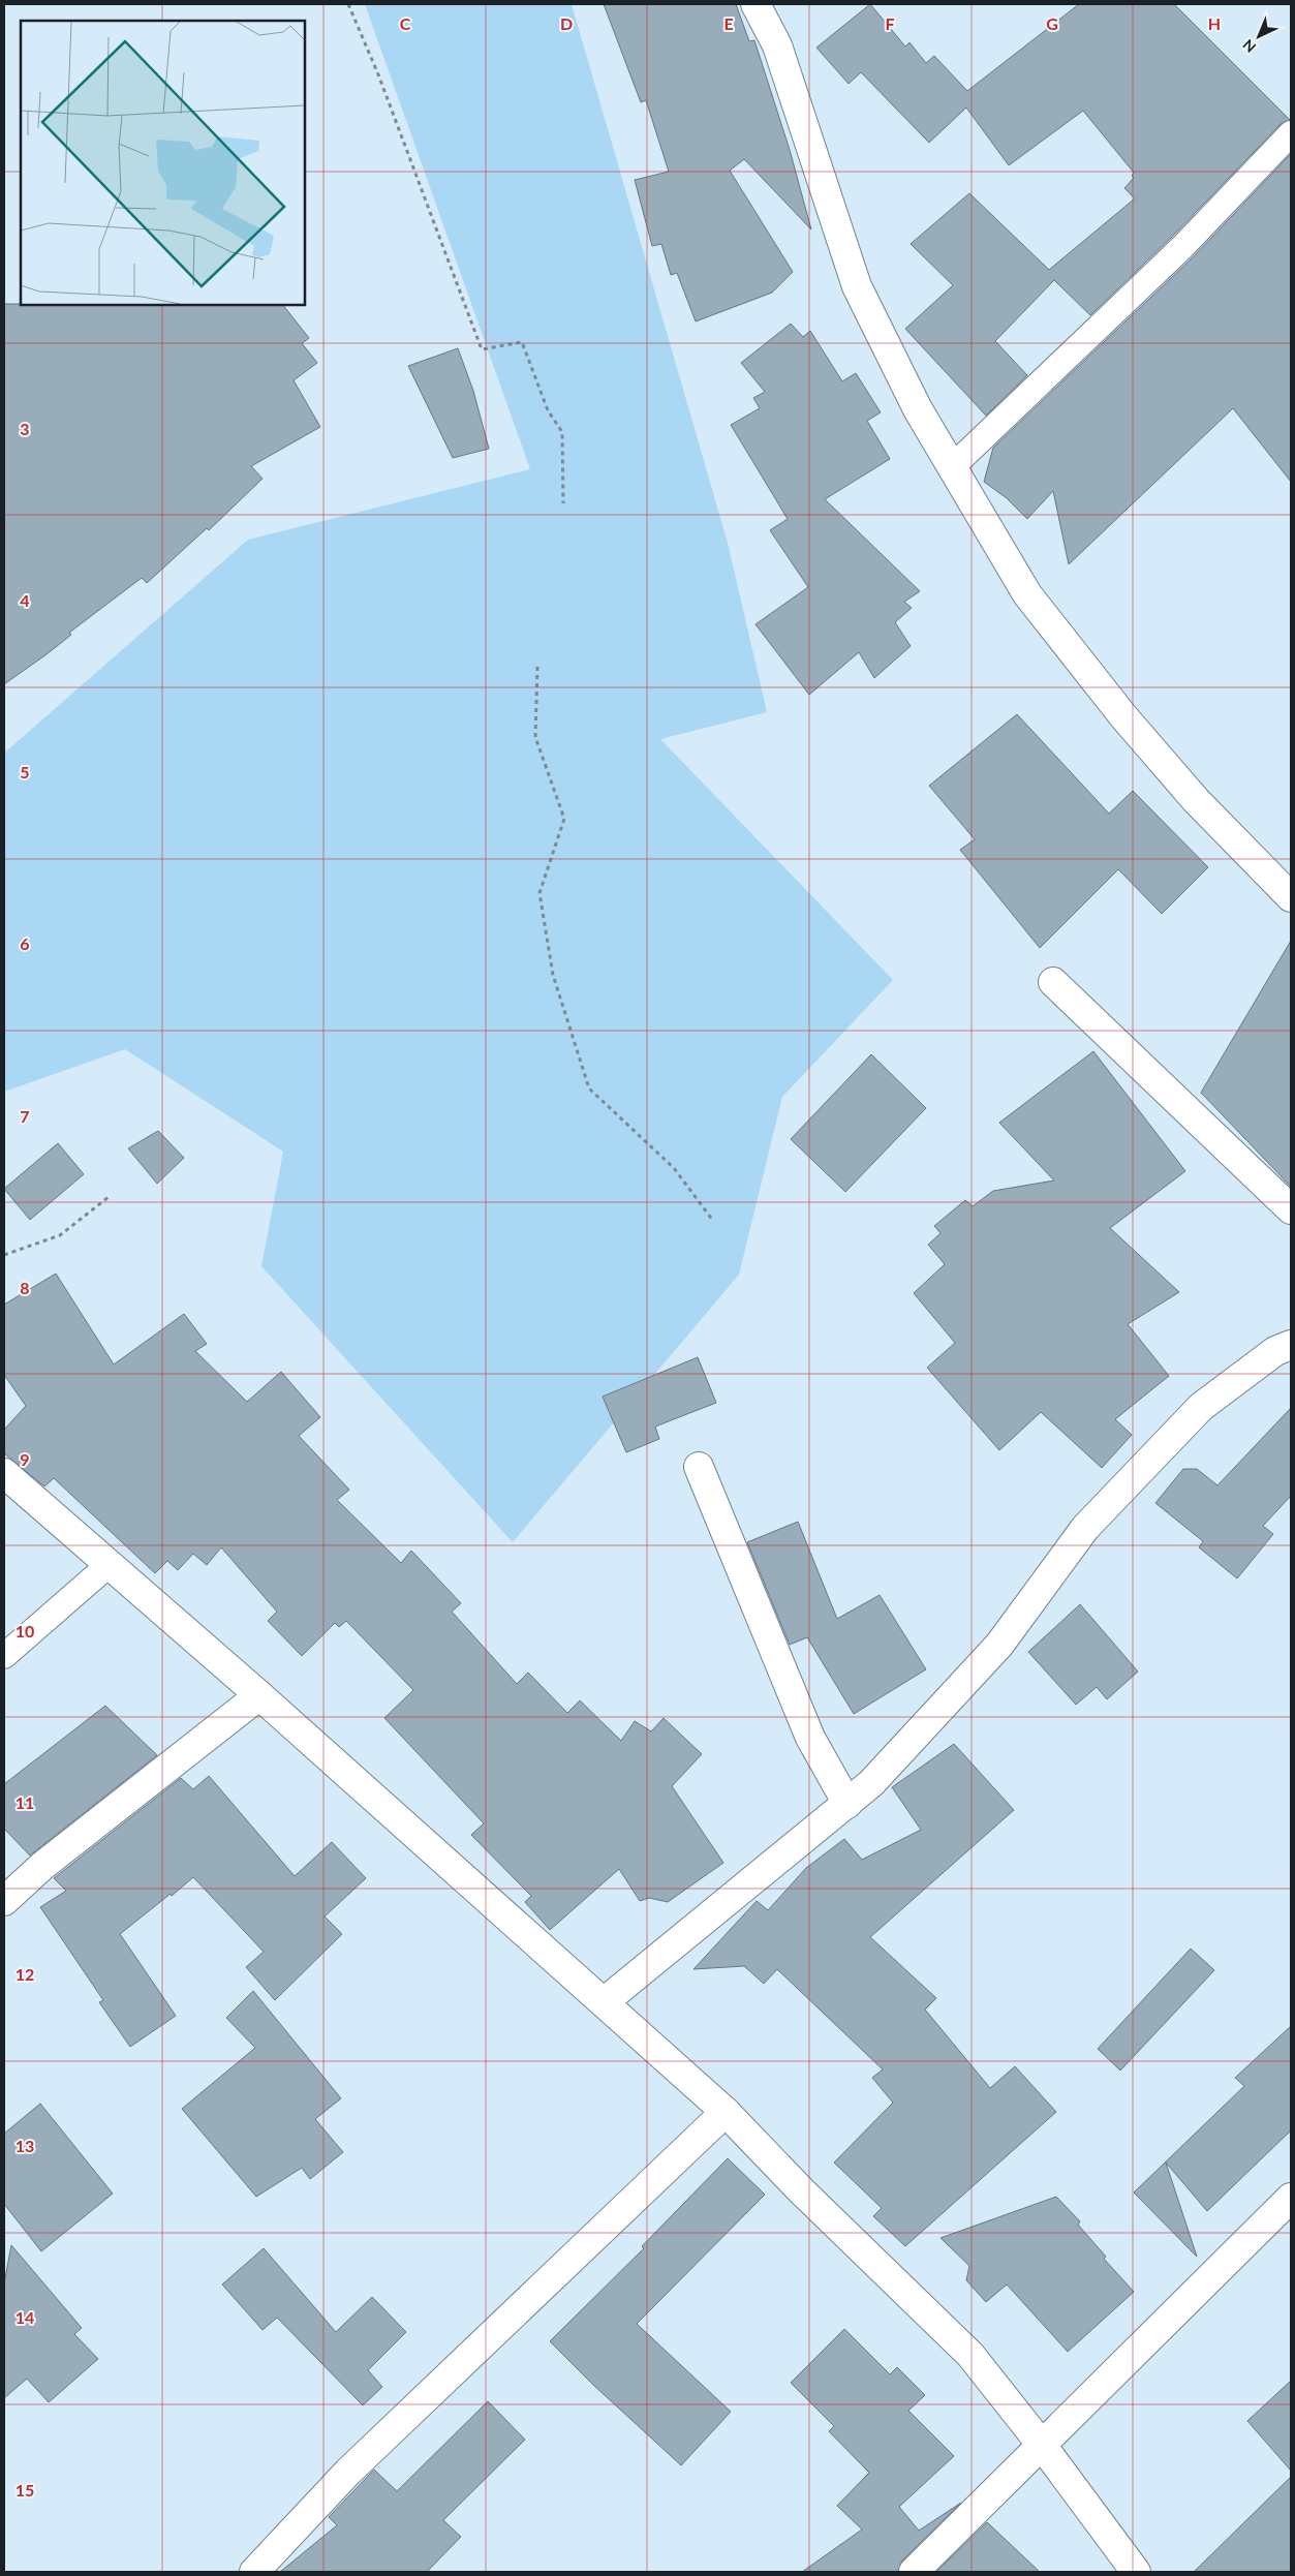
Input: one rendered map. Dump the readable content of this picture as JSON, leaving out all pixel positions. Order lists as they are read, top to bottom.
{
  "north": "bottom left",
  "grid": {
    "columns": [
      "C",
      "D",
      "E",
      "F",
      "G",
      "H"
    ],
    "rows": [
      "3",
      "4",
      "5",
      "6",
      "7",
      "8",
      "9",
      "10",
      "11",
      "12",
      "13",
      "14",
      "15"
    ]
  }
}
